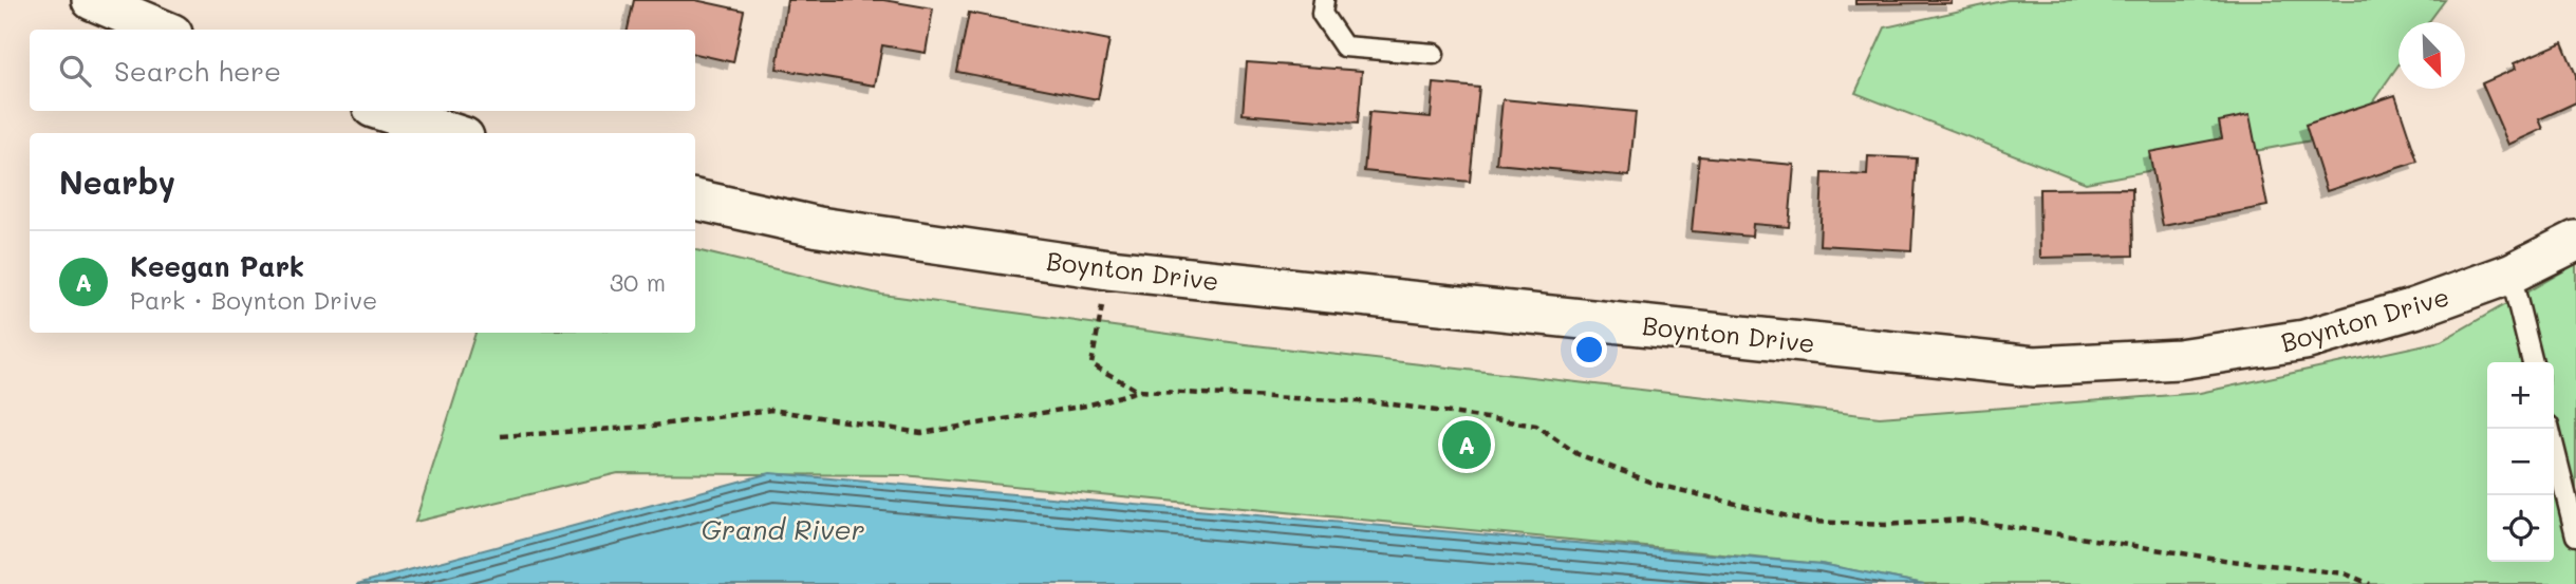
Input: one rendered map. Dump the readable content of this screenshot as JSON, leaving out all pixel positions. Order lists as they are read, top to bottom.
{
  "streets": {
    "street": ["Boynton Drive"]
  },
  "water": ["Grand River"],
  "north": "bottom right",
  "page": {
    "search": "Search here",
    "heading": "Nearby",
    "list": [
      {
        "mark": "A",
        "name": "Keegan Park",
        "note": "Park · Boynton Drive",
        "value": "30 m"
      }
    ],
    "map_buttons": ["+", "−"],
    "pins": "A"
  }
}
